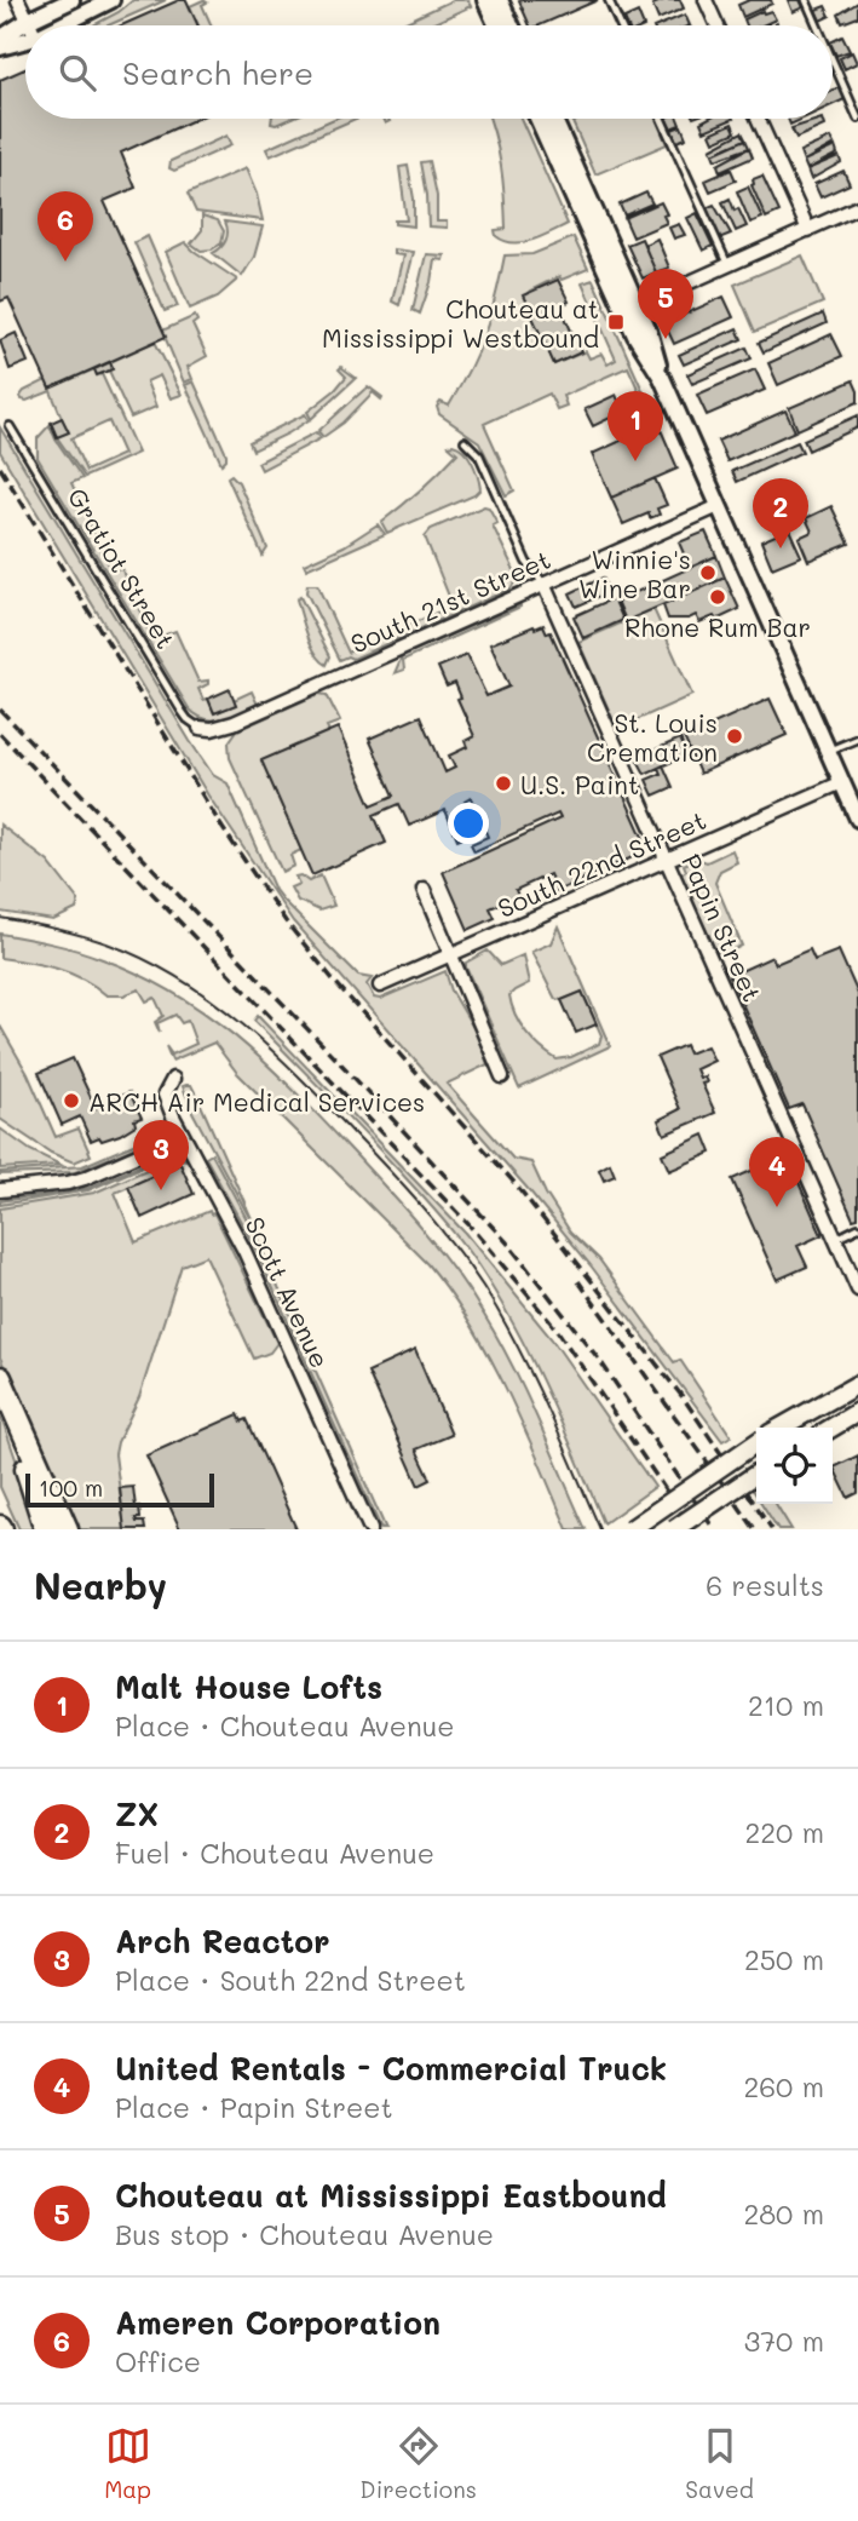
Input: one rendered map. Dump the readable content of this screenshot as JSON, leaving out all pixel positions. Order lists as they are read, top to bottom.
{
  "streets": {
    "street": [
      "South 21st Street",
      "South 22nd Street",
      "Papin Street",
      "Scott Avenue"
    ],
    "lane": ["Gratiot Street"]
  },
  "crossings": [
    ["Gratiot Street", "South 21st Street"],
    ["South 21st Street", "Papin Street"],
    ["South 22nd Street", "Papin Street"]
  ],
  "places": {
    "transit": ["Chouteau at Mississippi Westbound"],
    "other": [
      "Winnie's Wine Bar",
      "Rhone Rum Bar",
      "St. Louis Cremation",
      "U.S. Paint",
      "ARCH Air Medical Services"
    ]
  },
  "scale_bar": "100 m",
  "page": {
    "search": "Search here",
    "pins": [
      "6",
      "5",
      "1",
      "2",
      "3",
      "4"
    ],
    "scale": "100 m",
    "heading": ["Nearby", "6 results"],
    "list": [
      {
        "mark": "1",
        "name": "Malt House Lofts",
        "note": "Place · Chouteau Avenue",
        "value": "210 m"
      },
      {
        "mark": "2",
        "name": "ZX",
        "note": "Fuel · Chouteau Avenue",
        "value": "220 m"
      },
      {
        "mark": "3",
        "name": "Arch Reactor",
        "note": "Place · South 22nd Street",
        "value": "250 m"
      },
      {
        "mark": "4",
        "name": "United Rentals - Commercial Truck",
        "note": "Place · Papin Street",
        "value": "260 m"
      },
      {
        "mark": "5",
        "name": "Chouteau at Mississippi Eastbound",
        "note": "Bus stop · Chouteau Avenue",
        "value": "280 m"
      },
      {
        "mark": "6",
        "name": "Ameren Corporation",
        "note": "Office",
        "value": "370 m"
      }
    ],
    "nav": ["Map", "Directions", "Saved"]
  }
}
